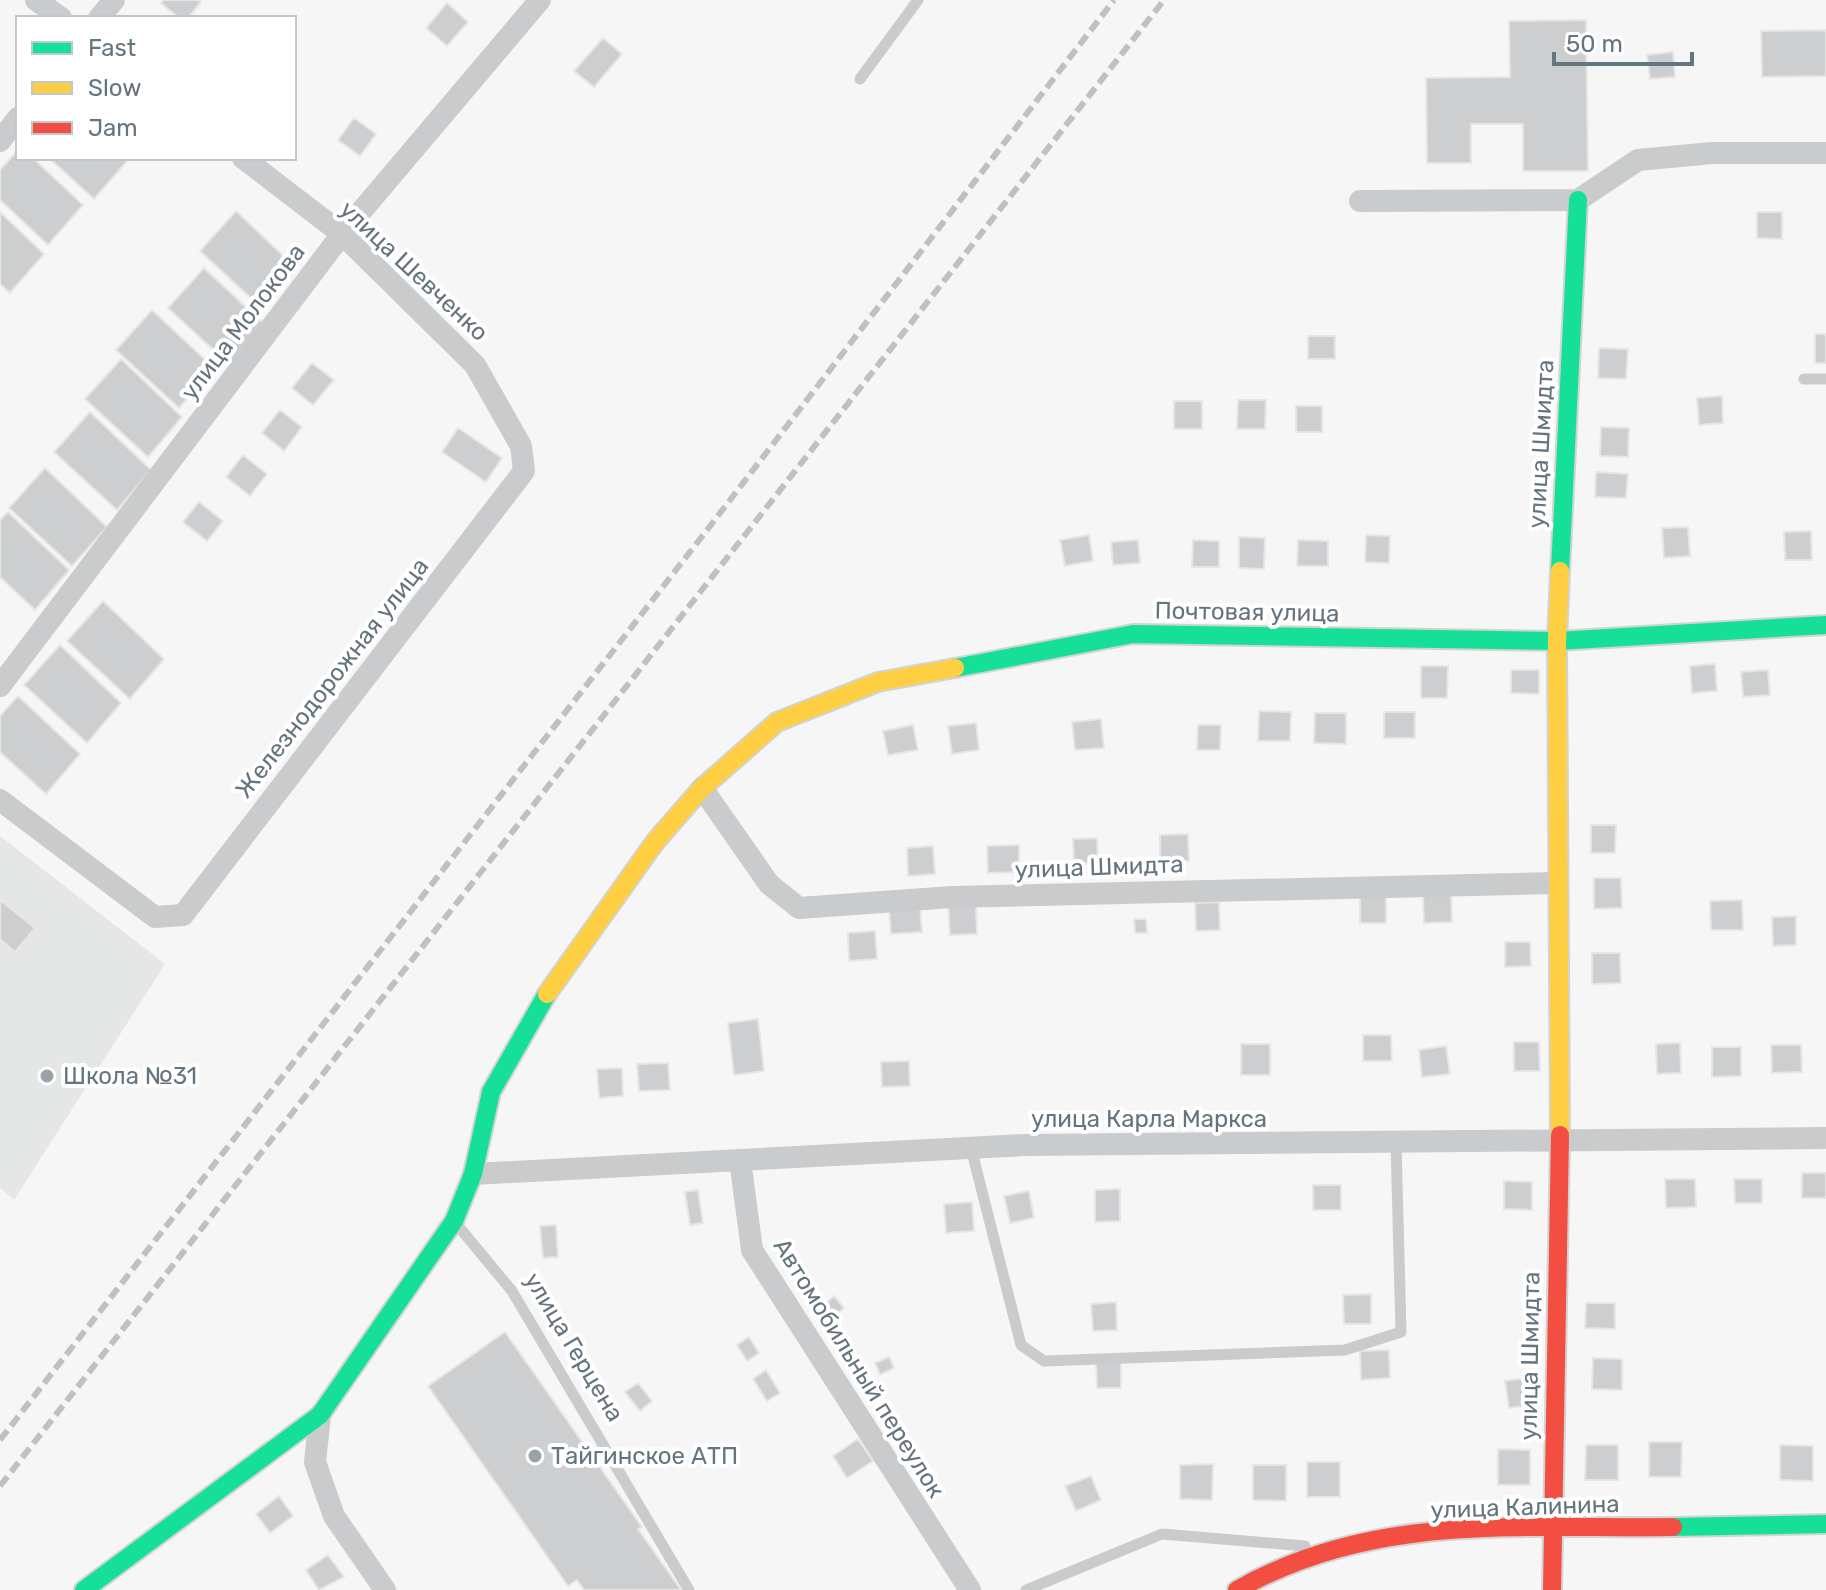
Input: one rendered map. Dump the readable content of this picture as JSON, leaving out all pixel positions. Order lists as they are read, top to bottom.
{
  "streets": {
    "street": [
      "улица Шевченко",
      "улица Молокова",
      "улица Шмидта",
      "Почтовая улица",
      "Железнодорожная улица",
      "улица Карла Маркса",
      "Автомобильный переулок",
      "улица Калинина"
    ],
    "lane": ["улица Герцена"]
  },
  "crossings": [
    ["улица Шевченко", "улица Молокова"],
    ["улица Шевченко", "Железнодорожная улица"],
    ["улица Шмидта", "Почтовая улица"],
    ["улица Шмидта", "улица Карла Маркса"],
    ["улица Шмидта", "улица Калинина"],
    ["Почтовая улица", "улица Карла Маркса"],
    ["Почтовая улица", "улица Герцена"],
    ["улица Карла Маркса", "Автомобильный переулок"]
  ],
  "places": ["Школа №31", "Тайгинское АТП"],
  "legend": ["Fast", "Slow", "Jam"],
  "scale_bar": "50 m"
}
